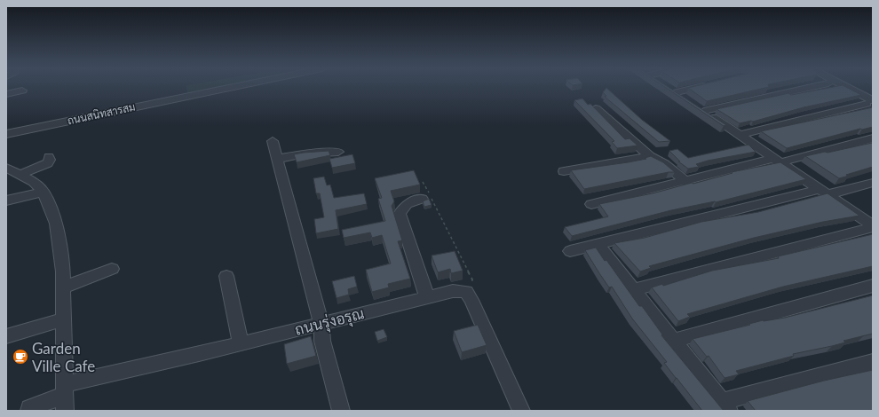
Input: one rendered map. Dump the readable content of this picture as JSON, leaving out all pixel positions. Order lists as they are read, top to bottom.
{
  "streets": {
    "street": ["ถนนสนิทสารสม", "ถนนรุ่งอรุณ"]
  },
  "places": {
    "cafe": ["Garden Ville Cafe"]
  }
}
